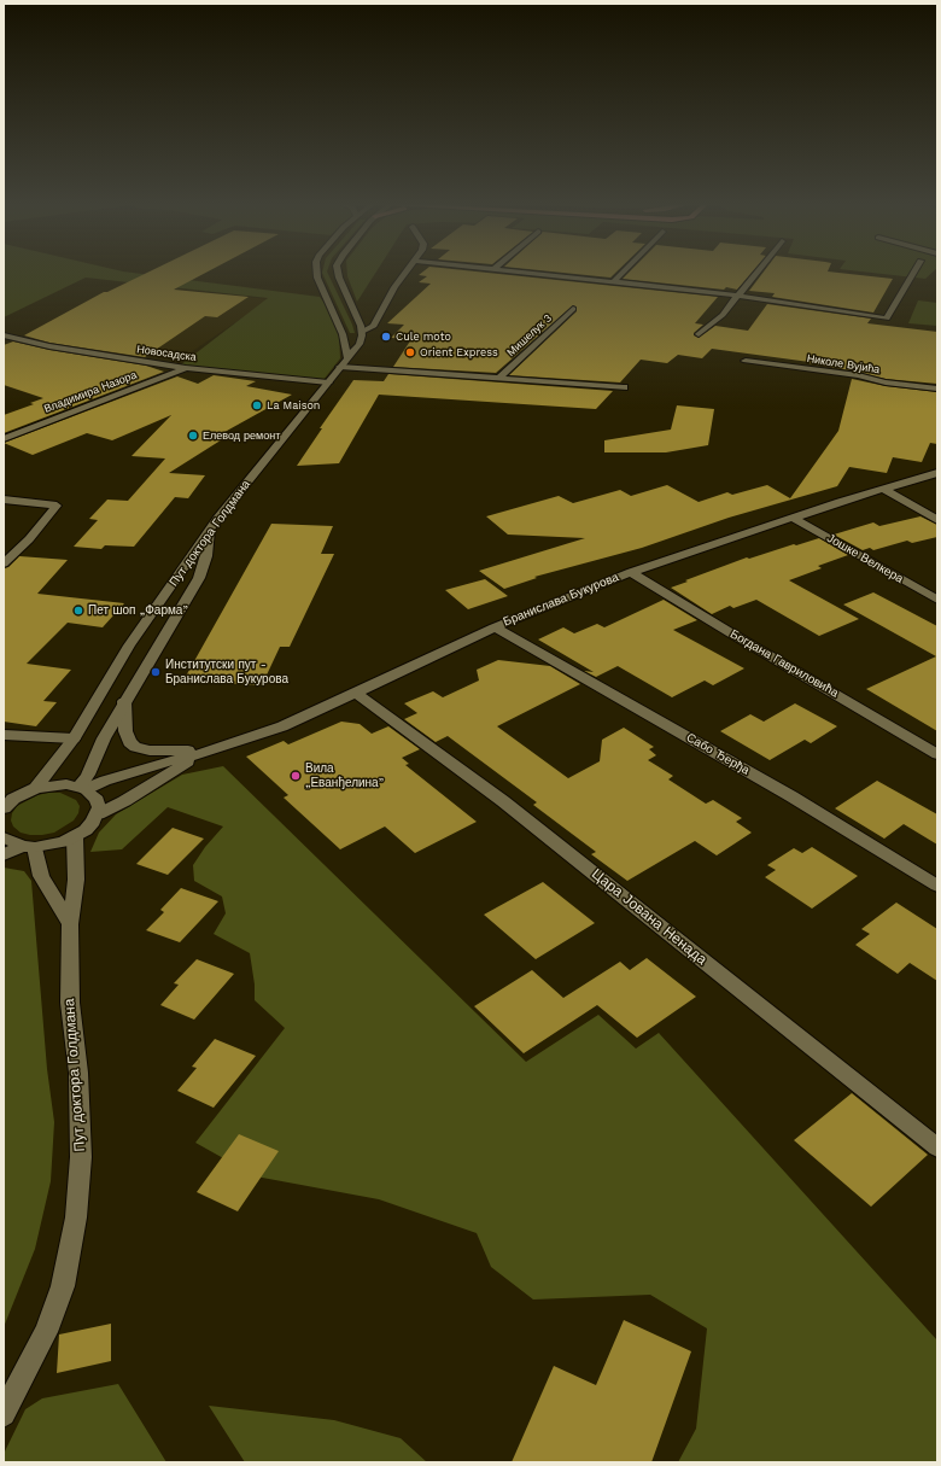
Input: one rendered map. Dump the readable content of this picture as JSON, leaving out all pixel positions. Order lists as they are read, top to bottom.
{
  "streets": {
    "street": [
      "Мишелук 3",
      "Новосадска",
      "Николе Вујића",
      "Владимира Назора",
      "Пут доктора Голдмана",
      "Јошке Велкера",
      "Бранислава Букурова",
      "Богдана Гавриловића",
      "Сабо Ђерђа",
      "Цара Јована Ненада"
    ]
  },
  "crossings": [
    ["Новосадска", "Владимира Назора"],
    ["Новосадска", "Пут доктора Голдмана"],
    ["Јошке Велкера", "Бранислава Букурова"],
    ["Бранислава Букурова", "Богдана Гавриловића"],
    ["Бранислава Букурова", "Сабо Ђерђа"],
    ["Бранислава Букурова", "Цара Јована Ненада"]
  ],
  "places": [
    "Cule moto",
    "Orient Express",
    "La Maison",
    "Елевод ремонт",
    "Пет шоп „Фарма”",
    "Институтски пут - Бранислава Букурова",
    "Вила „Еванђелина”"
  ]
}
